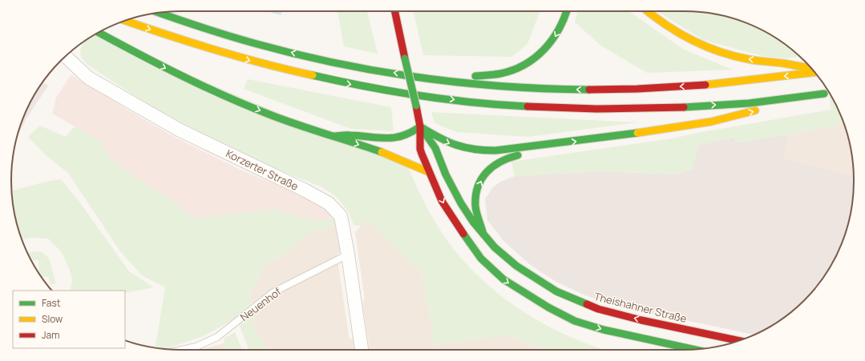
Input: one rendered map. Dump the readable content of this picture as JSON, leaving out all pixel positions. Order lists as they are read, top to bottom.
{
  "streets": {
    "main road": ["Theishahner Straße"],
    "street": ["Korzerter Straße"],
    "lane": ["Neuenhof"]
  },
  "crossings": [
    ["Korzerter Straße", "Neuenhof"]
  ],
  "legend": ["Fast", "Slow", "Jam"]
}
